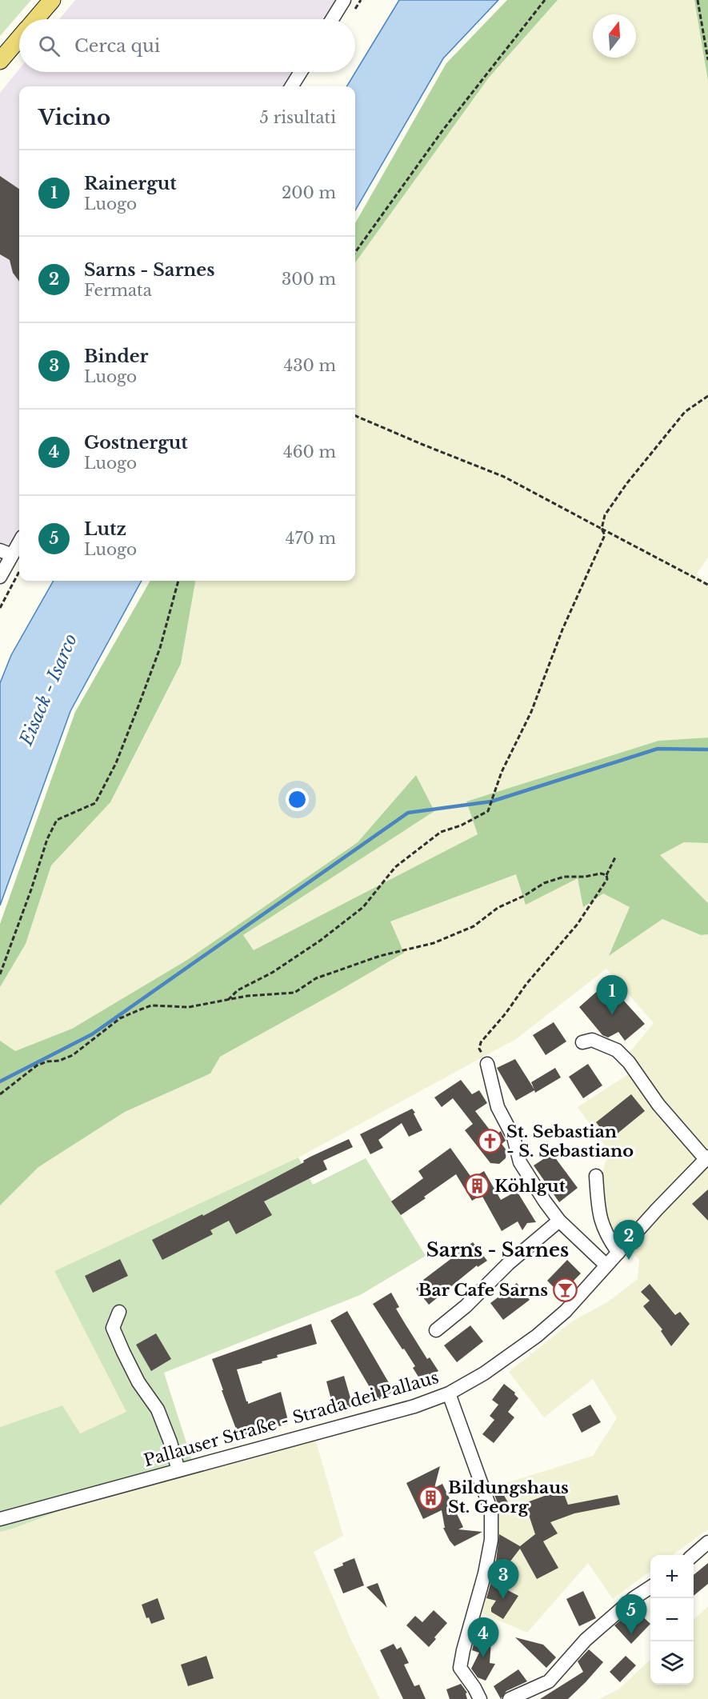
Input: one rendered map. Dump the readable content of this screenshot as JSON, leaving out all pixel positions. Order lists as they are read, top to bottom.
{
  "streets": {
    "street": ["Pallauser Straße - Strada dei Pallaus"]
  },
  "districts": ["Sarns - Sarnes"],
  "water": ["Eisack - Isarco"],
  "places": {
    "church": ["St. Sebastian - S. Sebastiano"],
    "building": ["Köhlgut", "Bildungshaus St. Georg"],
    "bar": ["Bar Cafe Sarns"]
  },
  "north": "top",
  "page": {
    "search": "Cerca qui",
    "heading": ["Vicino", "5 risultati"],
    "list": [
      {
        "mark": "1",
        "name": "Rainergut",
        "note": "Luogo",
        "value": "200 m"
      },
      {
        "mark": "2",
        "name": "Sarns - Sarnes",
        "note": "Fermata",
        "value": "300 m"
      },
      {
        "mark": "3",
        "name": "Binder",
        "note": "Luogo",
        "value": "430 m"
      },
      {
        "mark": "4",
        "name": "Gostnergut",
        "note": "Luogo",
        "value": "460 m"
      },
      {
        "mark": "5",
        "name": "Lutz",
        "note": "Luogo",
        "value": "470 m"
      }
    ],
    "pins": [
      "1",
      "2",
      "3",
      "5",
      "4"
    ],
    "map_buttons": ["+", "−"]
  }
}
